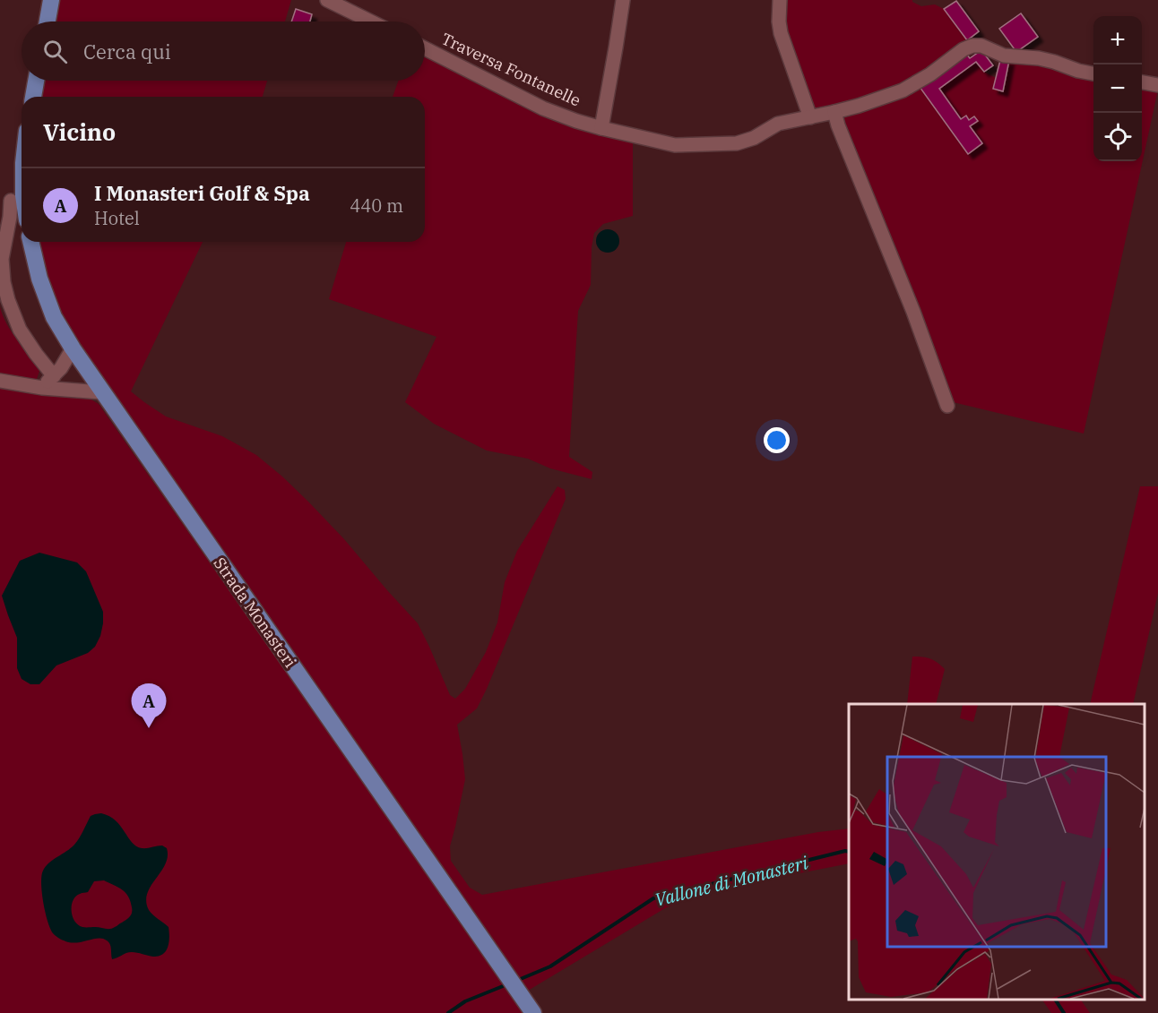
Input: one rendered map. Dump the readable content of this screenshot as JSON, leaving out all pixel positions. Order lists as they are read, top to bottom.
{
  "streets": {
    "main road": ["Strada Monasteri"],
    "street": ["Traversa Fontanelle"]
  },
  "water": ["Vallone di Monasteri"],
  "page": {
    "map_buttons": ["+", "−"],
    "search": "Cerca qui",
    "heading": "Vicino",
    "list": [
      {
        "mark": "A",
        "name": "I Monasteri Golf & Spa",
        "note": "Hotel",
        "value": "440 m"
      }
    ],
    "pins": "A"
  }
}
